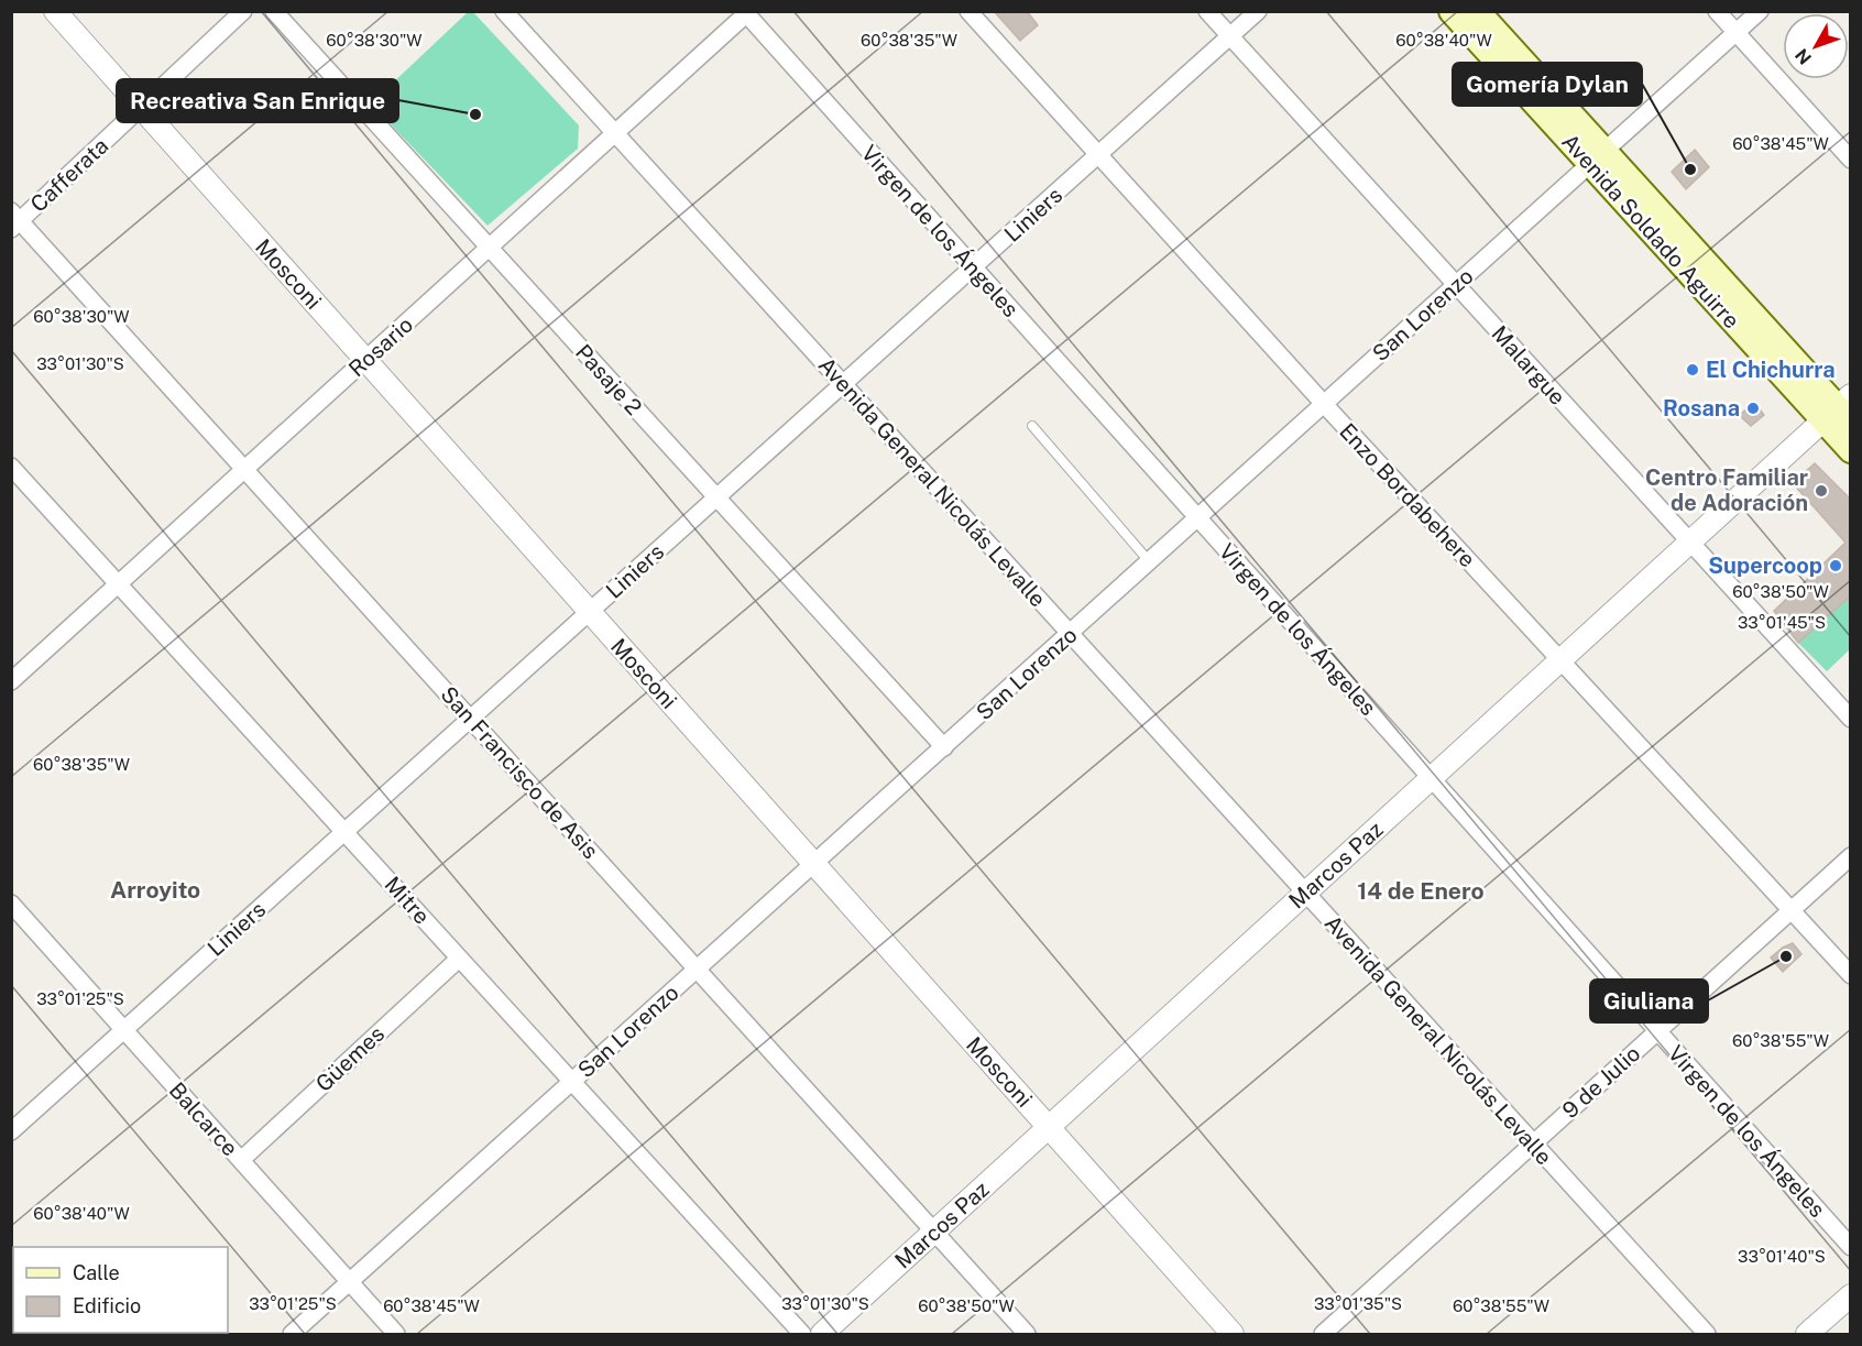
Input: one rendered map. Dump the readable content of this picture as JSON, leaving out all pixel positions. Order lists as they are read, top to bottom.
{
  "streets": {
    "main road": ["Avenida Soldado Aguirre"],
    "street": [
      "Cafferata",
      "Liniers",
      "Virgen de los Ángeles",
      "Mosconi",
      "San Lorenzo",
      "Rosario",
      "Malargue",
      "Pasaje 2",
      "Avenida General Nicolás Levalle",
      "Enzo Bordabehere",
      "San Francisco de Asis",
      "Marcos Paz",
      "Mitre",
      "Güemes",
      "9 de Julio",
      "Balcarce"
    ]
  },
  "crossings": [
    ["Cafferata", "Mosconi"],
    ["Cafferata", "San Francisco de Asis"],
    ["Liniers", "Virgen de los Ángeles"],
    ["Liniers", "Mosconi"],
    ["Liniers", "Malargue"],
    ["Liniers", "Pasaje 2"],
    ["Liniers", "Avenida General Nicolás Levalle"],
    ["Liniers", "Enzo Bordabehere"],
    ["Liniers", "San Francisco de Asis"],
    ["Liniers", "Mitre"],
    ["Liniers", "Balcarce"],
    ["Virgen de los Ángeles", "San Lorenzo"],
    ["Virgen de los Ángeles", "Rosario"],
    ["Virgen de los Ángeles", "Marcos Paz"],
    ["Virgen de los Ángeles", "9 de Julio"],
    ["Avenida Soldado Aguirre", "San Lorenzo"],
    ["Avenida Soldado Aguirre", "Marcos Paz"],
    ["Mosconi", "San Lorenzo"],
    ["Mosconi", "Rosario"],
    ["Mosconi", "Marcos Paz"],
    ["San Lorenzo", "Malargue"],
    ["San Lorenzo", "Pasaje 2"],
    ["San Lorenzo", "Avenida General Nicolás Levalle"],
    ["San Lorenzo", "Enzo Bordabehere"],
    ["San Lorenzo", "San Francisco de Asis"],
    ["San Lorenzo", "Mitre"],
    ["San Lorenzo", "Balcarce"],
    ["Rosario", "Pasaje 2"],
    ["Rosario", "Avenida General Nicolás Levalle"],
    ["Rosario", "San Francisco de Asis"],
    ["Rosario", "Mitre"],
    ["Malargue", "Marcos Paz"],
    ["Avenida General Nicolás Levalle", "Marcos Paz"],
    ["Avenida General Nicolás Levalle", "9 de Julio"],
    ["Enzo Bordabehere", "Marcos Paz"],
    ["Enzo Bordabehere", "9 de Julio"],
    ["San Francisco de Asis", "Marcos Paz"],
    ["Mitre", "Güemes"],
    ["Güemes", "Balcarce"]
  ],
  "districts": ["Arroyito", "14 de Enero"],
  "places": [
    "Recreativa San Enrique",
    "Gomería Dylan",
    "El Chichurra",
    "Rosana",
    "Centro Familiar de Adoración",
    "Supercoop",
    "Giuliana"
  ],
  "legend": ["Calle", "Edificio"],
  "north": "bottom left",
  "coordinates": [
    "60°38'30\"W",
    "60°38'35\"W",
    "60°38'40\"W",
    "60°38'45\"W",
    "33°01'30\"S",
    "60°38'50\"W",
    "33°01'45\"S",
    "33°01'25\"S",
    "60°38'55\"W",
    "33°01'40\"S",
    "33°01'35\"S"
  ]
}
